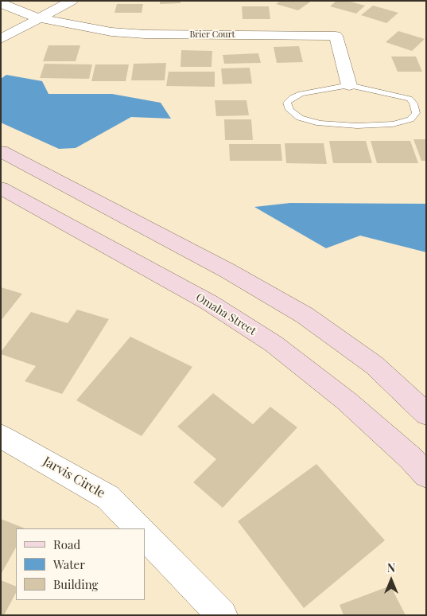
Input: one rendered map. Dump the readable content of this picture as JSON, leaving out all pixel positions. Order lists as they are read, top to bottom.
{
  "streets": {
    "main road": ["Omaha Street"],
    "street": ["Brier Court", "Jarvis Circle"]
  },
  "legend": ["Road", "Water", "Building"],
  "north": "top"
}
